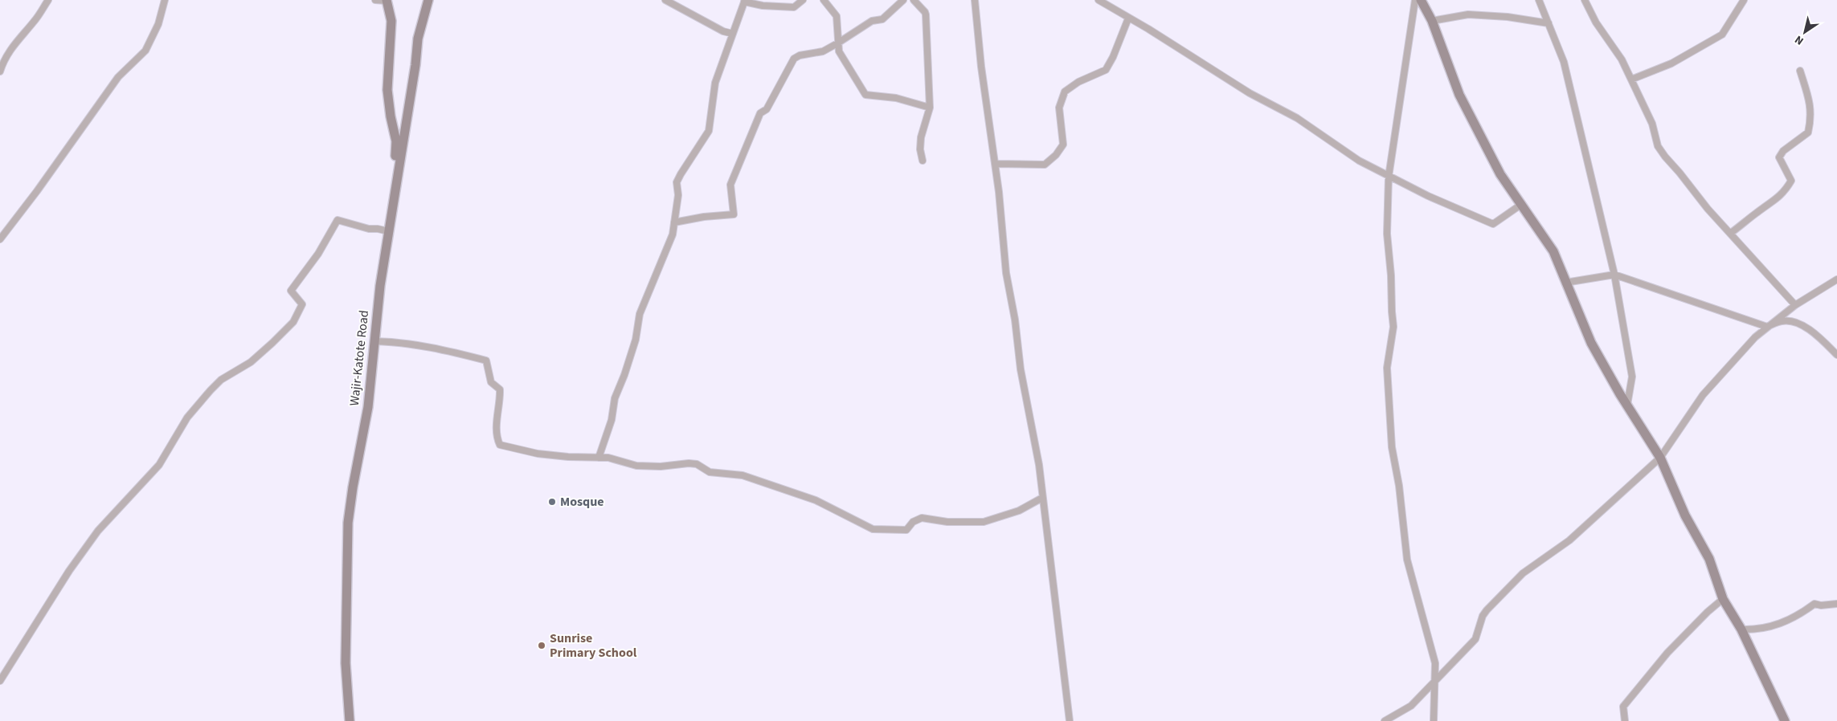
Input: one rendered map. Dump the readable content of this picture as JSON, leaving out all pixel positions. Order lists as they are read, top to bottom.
{
  "streets": {
    "street": ["Wajir-Katote Road"]
  },
  "places": ["Mosque", "Sunrise Primary School"],
  "north": "bottom left"
}
